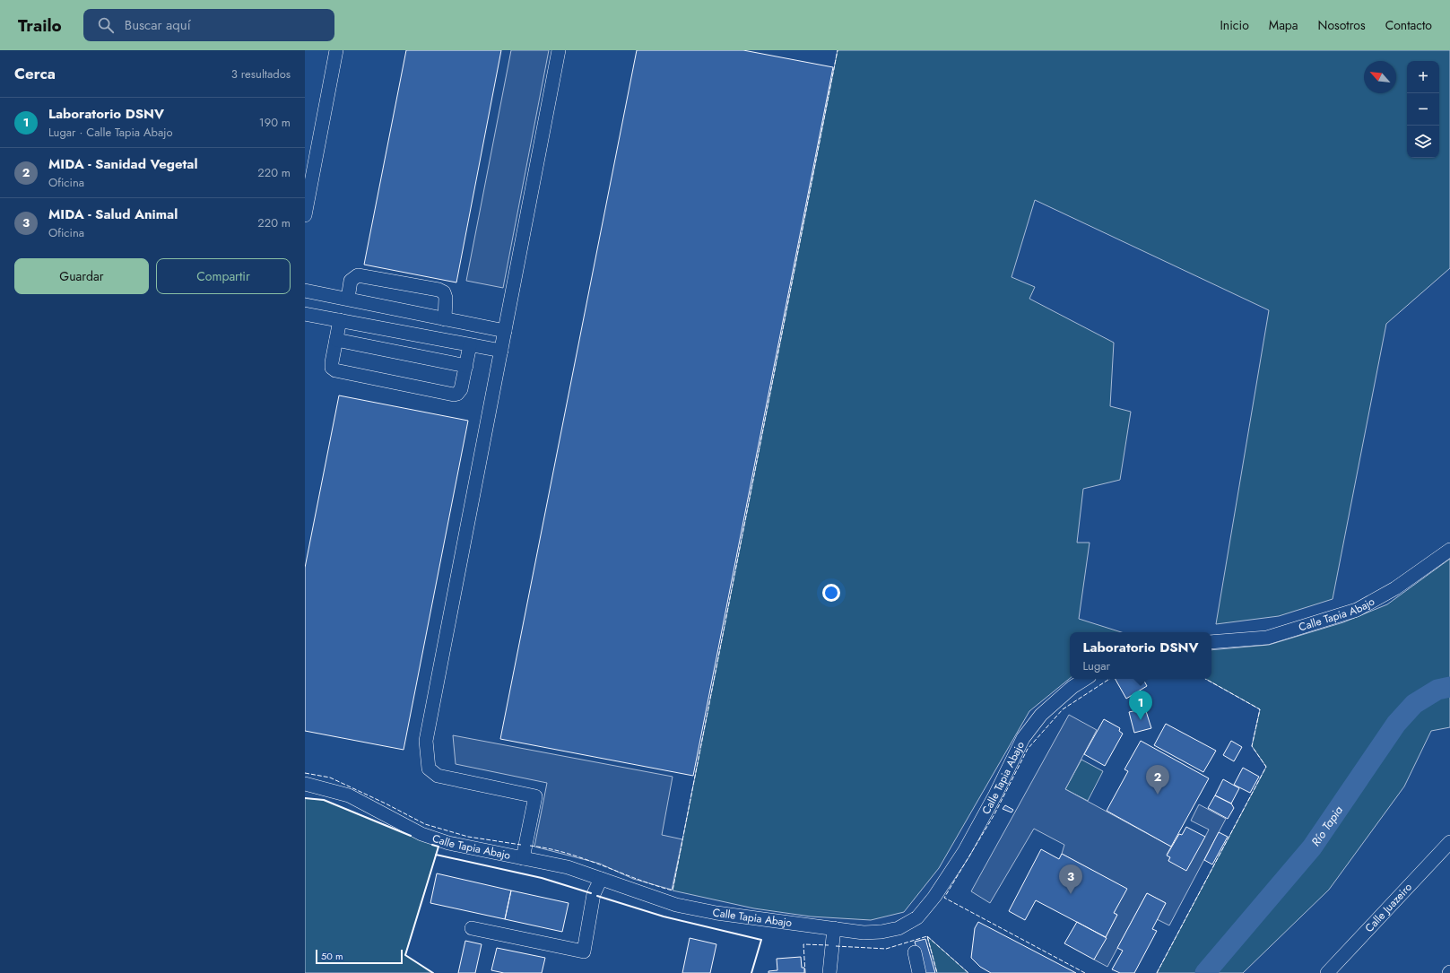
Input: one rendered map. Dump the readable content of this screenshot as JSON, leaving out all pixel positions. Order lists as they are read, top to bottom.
{
  "streets": {
    "street": ["Calle Tapia Abajo", "Calle Juazeiro"]
  },
  "water": ["Río Tapia"],
  "scale_bar": "50 m",
  "north": "top left",
  "page": {
    "header": "Trailo",
    "search": "Buscar aquí",
    "nav": [
      "Inicio",
      "Mapa",
      "Nosotros",
      "Contacto"
    ],
    "heading": ["Cerca", "3 resultados"],
    "map_buttons": ["+", "−"],
    "list": [
      {
        "mark": "1",
        "name": "Laboratorio DSNV",
        "note": "Lugar · Calle Tapia Abajo",
        "value": "190 m"
      },
      {
        "mark": "2",
        "name": "MIDA - Sanidad Vegetal",
        "note": "Oficina",
        "value": "220 m"
      },
      {
        "mark": "3",
        "name": "MIDA - Salud Animal",
        "note": "Oficina",
        "value": "220 m"
      }
    ],
    "buttons": ["Guardar", "Compartir"],
    "popup": ["Laboratorio DSNV", "Lugar"],
    "pins": ["1", "2", "3"],
    "scale": "50 m"
  }
}
